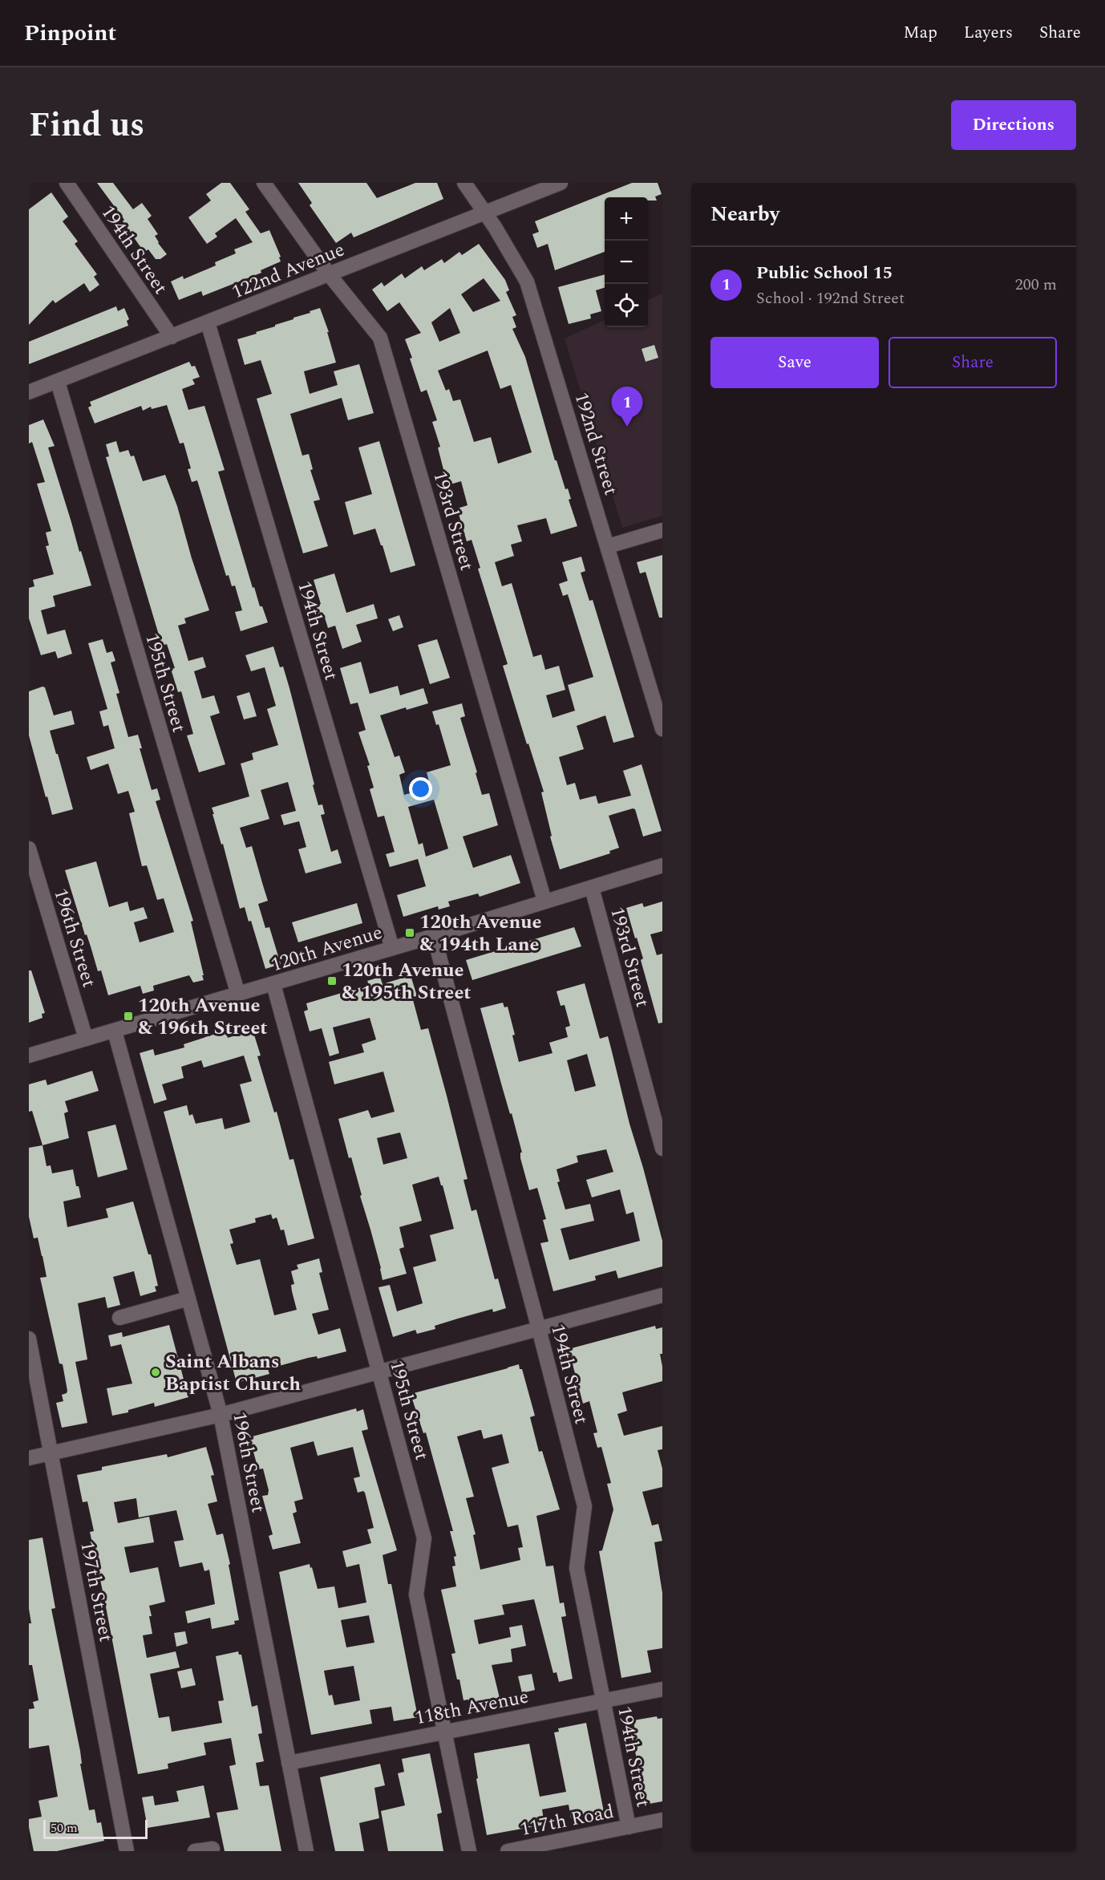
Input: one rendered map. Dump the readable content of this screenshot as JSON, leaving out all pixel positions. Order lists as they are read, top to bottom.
{
  "streets": {
    "street": [
      "194th Street",
      "122nd Avenue",
      "192nd Street",
      "193rd Street",
      "195th Street",
      "196th Street",
      "120th Avenue",
      "197th Street",
      "118th Avenue",
      "117th Road"
    ]
  },
  "crossings": [
    ["194th Street", "122nd Avenue"],
    ["194th Street", "120th Avenue"],
    ["194th Street", "118th Avenue"],
    ["194th Street", "117th Road"],
    ["122nd Avenue", "192nd Street"],
    ["122nd Avenue", "193rd Street"],
    ["122nd Avenue", "195th Street"],
    ["193rd Street", "120th Avenue"],
    ["195th Street", "120th Avenue"],
    ["195th Street", "118th Avenue"],
    ["196th Street", "120th Avenue"],
    ["196th Street", "118th Avenue"]
  ],
  "places": {
    "transit": ["120th Avenue & 194th Lane", "120th Avenue & 195th Street", "120th Avenue & 196th Street"],
    "other": ["Saint Albans Baptist Church"]
  },
  "scale_bar": "50 m",
  "page": {
    "header": "Pinpoint",
    "nav": ["Map", "Layers", "Share"],
    "title": "Find us",
    "buttons": [
      "Directions",
      ["Save", "Share"]
    ],
    "heading": "Nearby",
    "map_buttons": ["+", "−"],
    "list": [
      {
        "mark": "1",
        "name": "Public School 15",
        "note": "School · 192nd Street",
        "value": "200 m"
      }
    ],
    "pins": "1",
    "scale": "50 m"
  }
}
